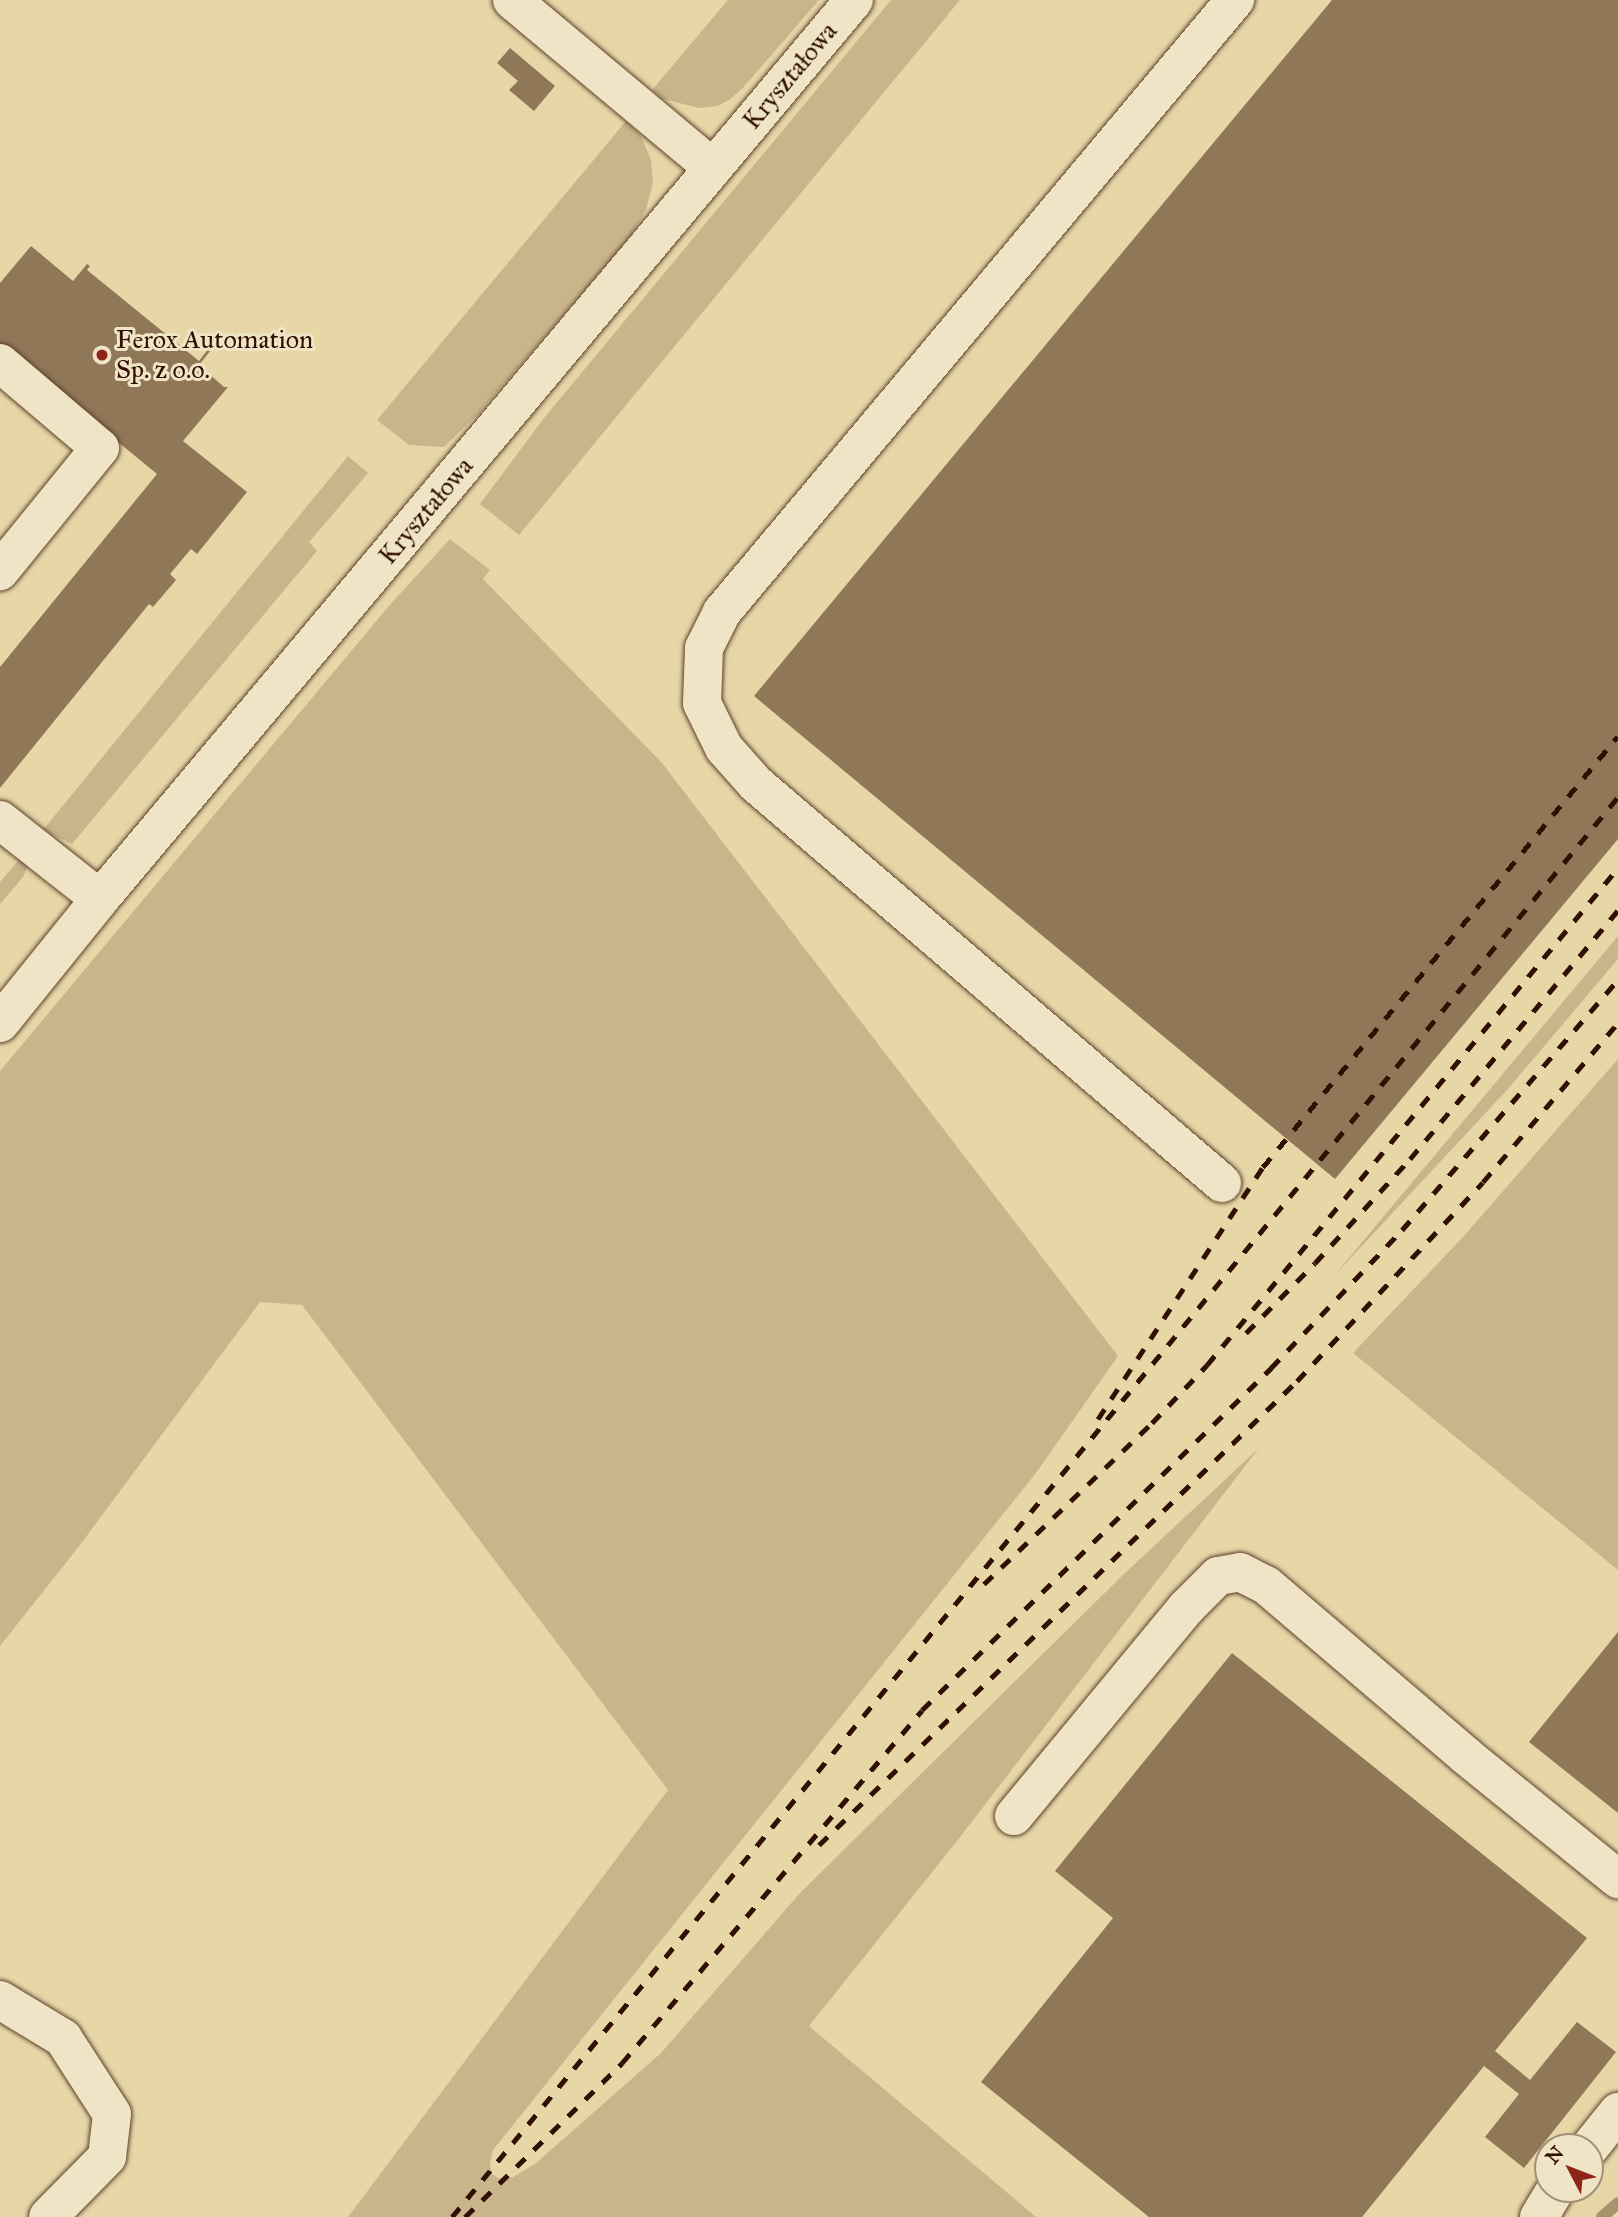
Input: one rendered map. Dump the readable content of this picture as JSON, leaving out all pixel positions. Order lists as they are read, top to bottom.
{
  "streets": {
    "lane": ["Kryształowa"]
  },
  "places": ["Ferox Automation Sp. z o.o."],
  "north": "top left"
}
